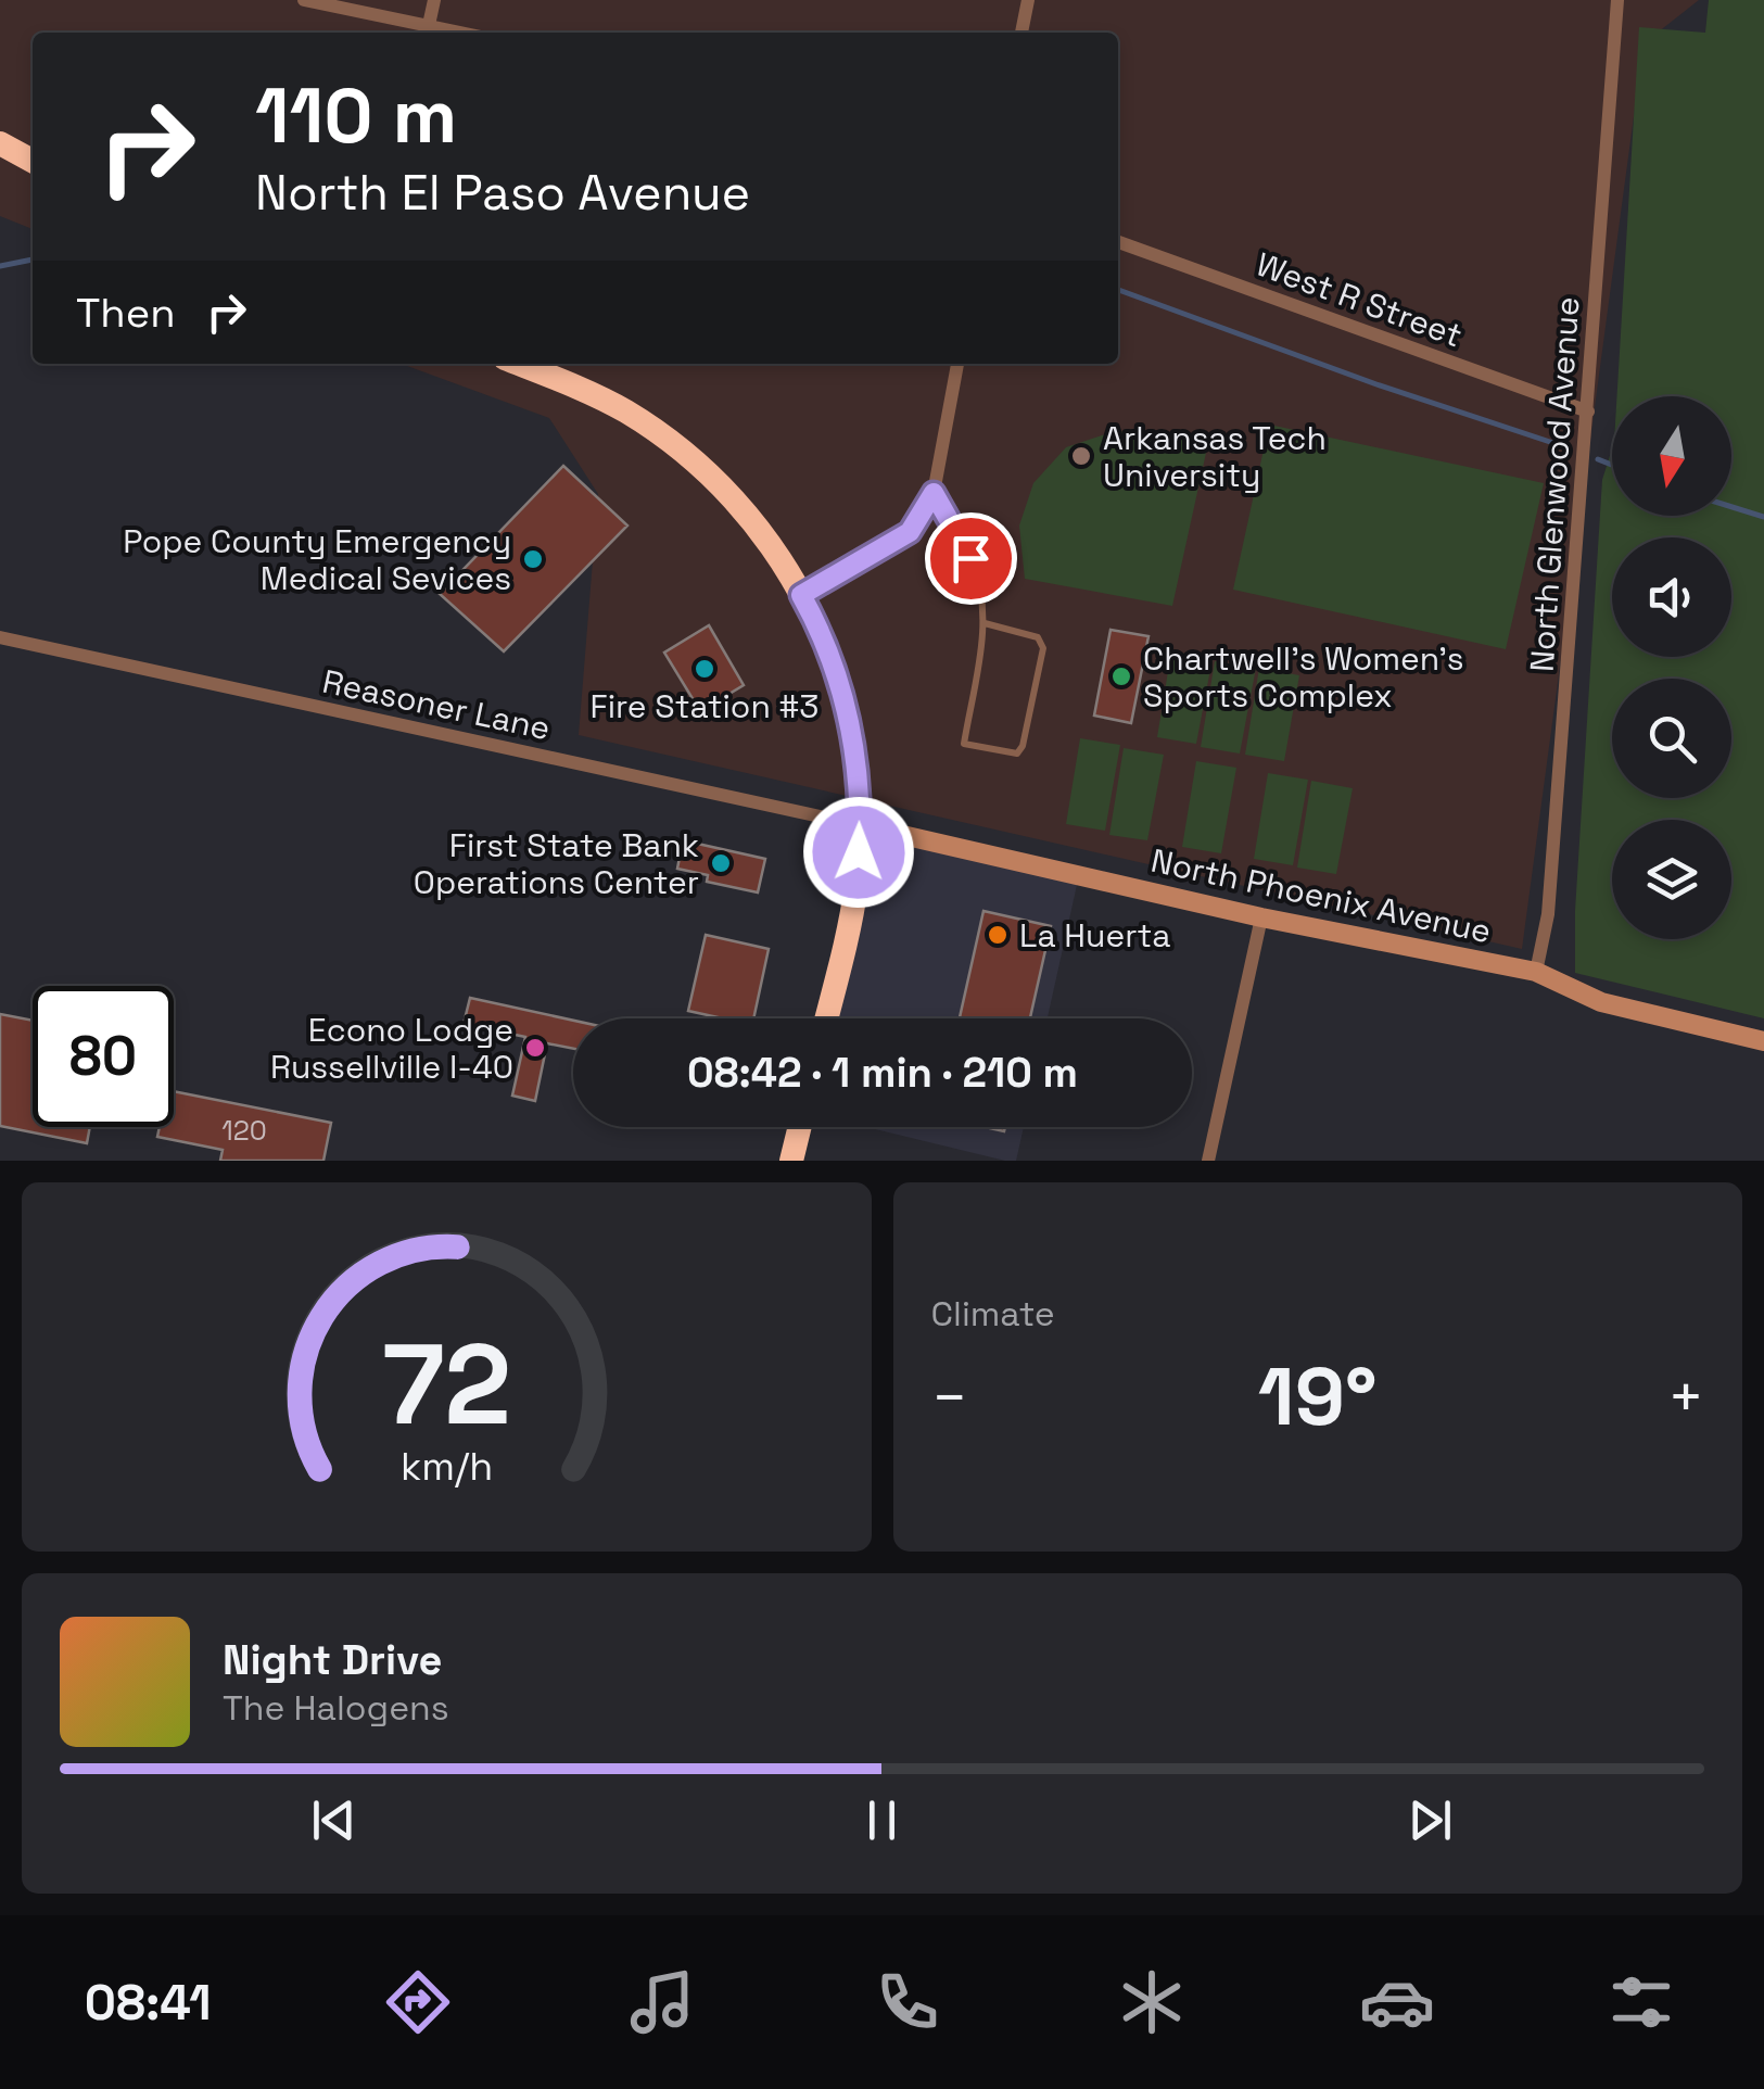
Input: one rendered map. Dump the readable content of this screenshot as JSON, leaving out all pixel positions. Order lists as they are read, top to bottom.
{
  "streets": {
    "street": [
      "West R Street",
      "North Glenwood Avenue",
      "Reasoner Lane",
      "North Phoenix Avenue"
    ]
  },
  "crossings": [
    ["West R Street", "North Glenwood Avenue"],
    ["North Glenwood Avenue", "North Phoenix Avenue"],
    ["Reasoner Lane", "North Phoenix Avenue"]
  ],
  "places": [
    "Arkansas Tech University",
    "Pope County Emergency Medical Sevices",
    "Fire Station #3",
    "Chartwell's Women's Sports Complex",
    "First State Bank Operations Center",
    "La Huerta",
    "Econo Lodge Russellville I-40"
  ],
  "house_numbers": ["120"],
  "north": "bottom",
  "page": {
    "turn": ["110 m", "North El Paso Avenue"],
    "then": "Then",
    "limit": "80",
    "trip": "08:42 · 1 min · 210 m",
    "tile": "Climate",
    "heat": ["−", "19°", "+"],
    "song": ["Night Drive", "The Halogens"],
    "tabs": "08:41",
    "gauge": ["72", "km/h"]
  }
}
